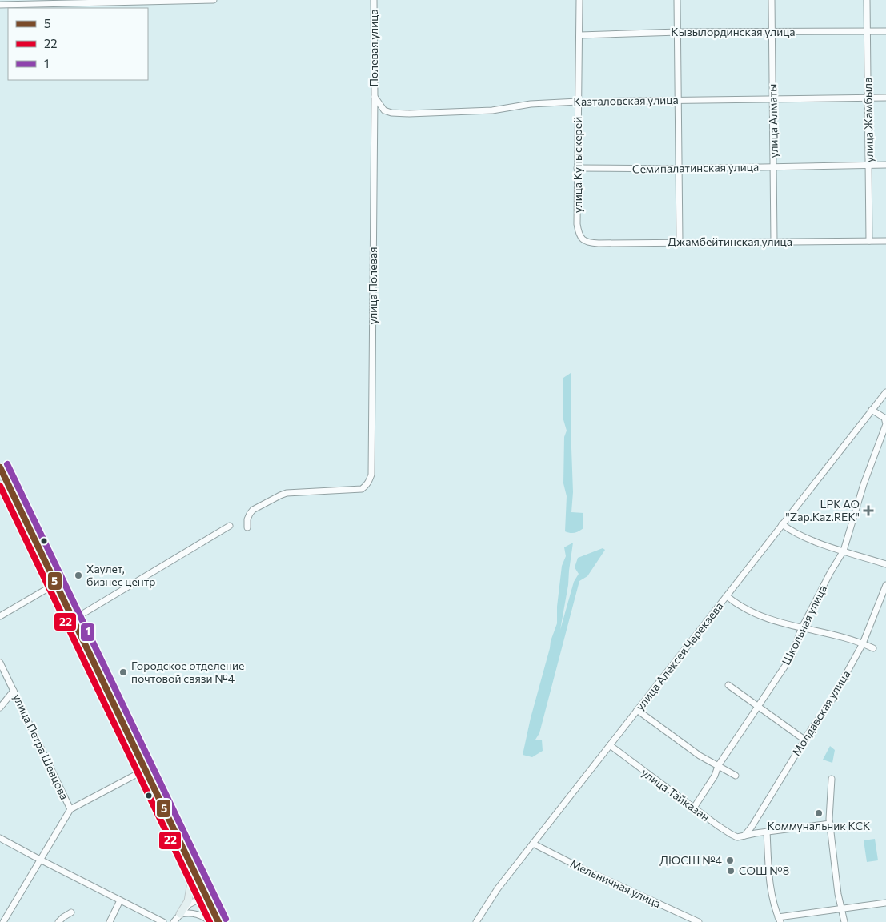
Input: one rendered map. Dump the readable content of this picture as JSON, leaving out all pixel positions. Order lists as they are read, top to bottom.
{
  "streets": {
    "street": [
      "Кызылординская улица",
      "Полевая улица",
      "Казталовская улица",
      "улица Жамбыла",
      "улица Алматы",
      "улица Куныскерей",
      "Семипалатинская улица",
      "Джамбейтинская улица",
      "улица Полевая",
      "Школьная улица",
      "улица Алексея Черекаева",
      "Молдавская улица",
      "улица Петра Шевцова",
      "улица Тайказан",
      "Мельничная улица"
    ]
  },
  "crossings": [
    ["Кызылординская улица", "улица Жамбыла"],
    ["Кызылординская улица", "улица Алматы"],
    ["Кызылординская улица", "улица Куныскерей"],
    ["Полевая улица", "Казталовская улица"],
    ["Полевая улица", "улица Полевая"],
    ["Казталовская улица", "улица Жамбыла"],
    ["Казталовская улица", "улица Алматы"],
    ["Казталовская улица", "улица Куныскерей"],
    ["Казталовская улица", "улица Полевая"],
    ["улица Жамбыла", "Семипалатинская улица"],
    ["улица Жамбыла", "Джамбейтинская улица"],
    ["улица Алматы", "Семипалатинская улица"],
    ["улица Алматы", "Джамбейтинская улица"],
    ["улица Куныскерей", "Семипалатинская улица"],
    ["улица Куныскерей", "Джамбейтинская улица"],
    ["Школьная улица", "улица Алексея Черекаева"],
    ["Школьная улица", "улица Тайказан"],
    ["улица Алексея Черекаева", "улица Тайказан"],
    ["улица Алексея Черекаева", "Мельничная улица"],
    ["Молдавская улица", "улица Тайказан"]
  ],
  "places": {
    "health": ["LPK AO \"Zap.Kaz.REK\""],
    "other": [
      "Хаулет, бизнес центр",
      "Городское отделение почтовой связи №4",
      "Коммунальник КСК",
      "ДЮСШ №4",
      "СОШ №8"
    ]
  },
  "lines": ["transit line 1", "transit line 5", "transit line 22"],
  "legend": ["5", "22", "1"]
}
